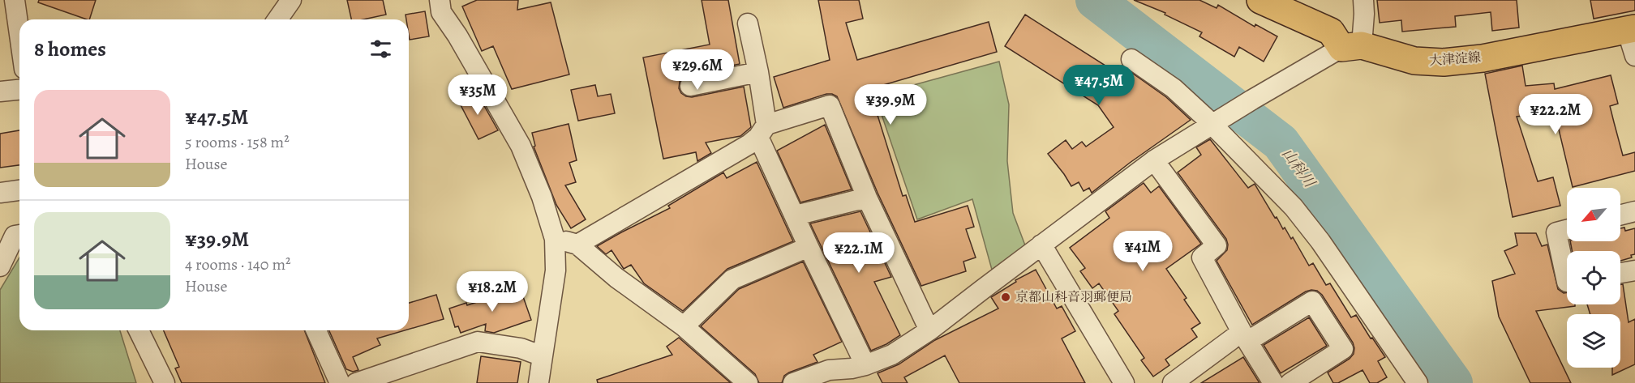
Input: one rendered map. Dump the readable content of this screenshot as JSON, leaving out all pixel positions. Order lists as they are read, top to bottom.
{
  "streets": {
    "main road": ["大津淀線"]
  },
  "water": ["山科川"],
  "places": ["京都山科音羽郵便局"],
  "north": "bottom left",
  "page": {
    "heading": "8 homes",
    "price": [
      "¥29.6M",
      "¥47.5M",
      "¥35M",
      "¥39.9M",
      "¥22.2M",
      "¥41M",
      "¥22.1M",
      "¥18.2M"
    ],
    "list": [
      {
        "name": "¥47.5M",
        "note": "5 rooms · 158 m² · House"
      },
      {
        "name": "¥39.9M",
        "note": "4 rooms · 140 m² · House"
      }
    ]
  }
}
